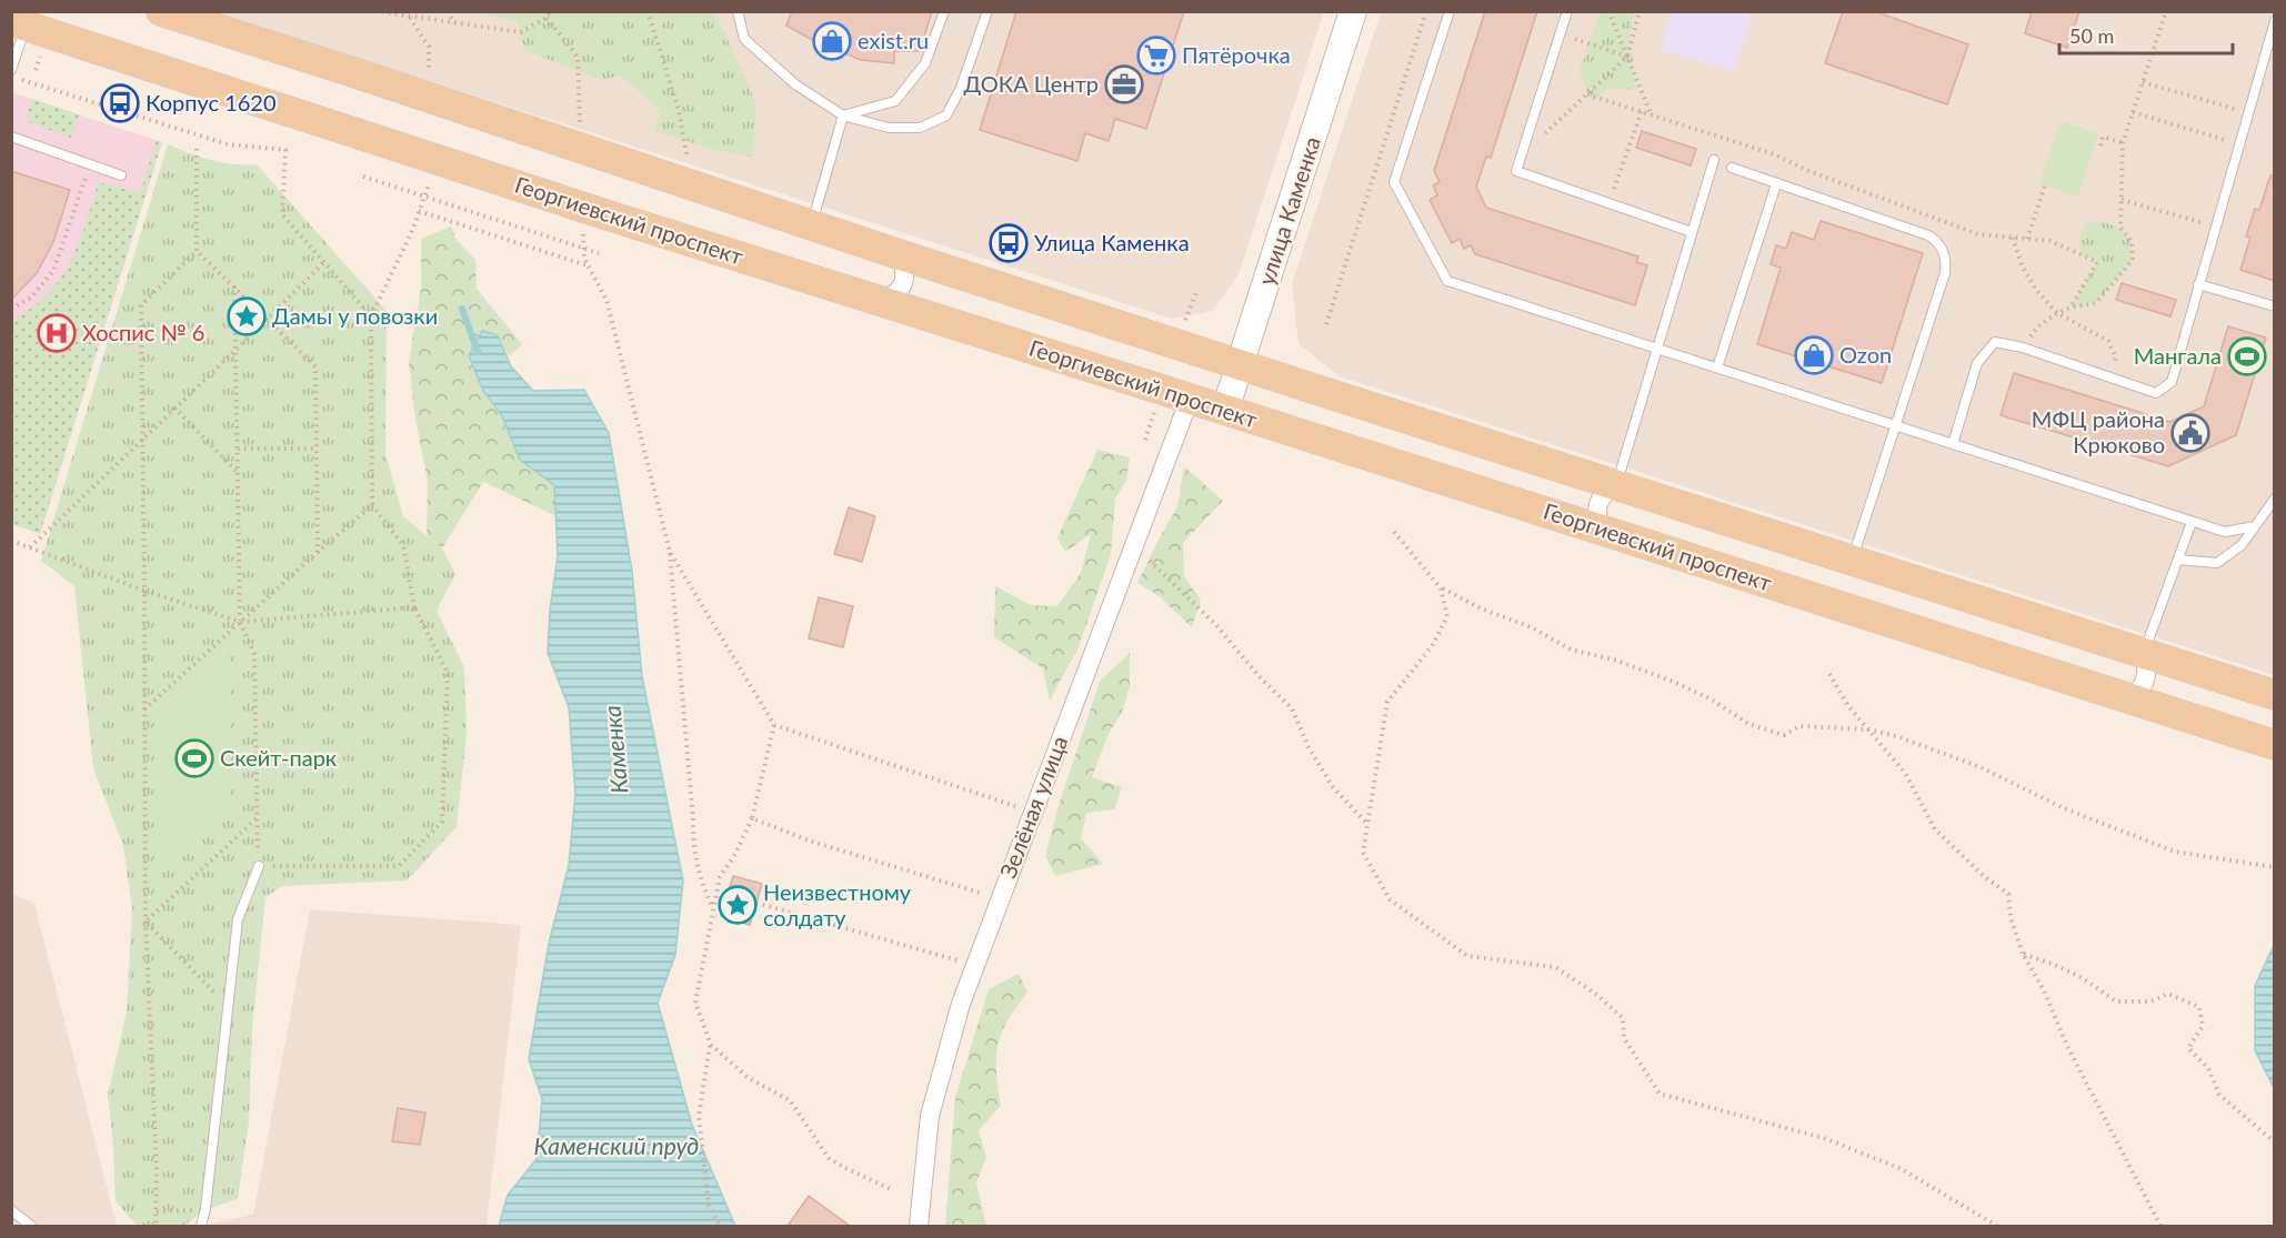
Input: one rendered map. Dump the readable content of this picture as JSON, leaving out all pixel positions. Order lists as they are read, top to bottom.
{
  "streets": {
    "main road": ["улица Каменка", "Георгиевский проспект"],
    "street": ["Зелёная улица"]
  },
  "crossings": [
    ["улица Каменка", "Георгиевский проспект"],
    ["Георгиевский проспект", "Зелёная улица"]
  ],
  "water": ["Каменка", "Каменский пруд"],
  "places": {
    "shop": ["exist.ru", "Ozon"],
    "supermarket": ["Пятёрочка"],
    "office": ["ДОКА Центр"],
    "bus stop": ["Корпус 1620", "Улица Каменка"],
    "place": ["Дамы у повозки", "Неизвестному солдату"],
    "hospital": ["Хоспис № 6"],
    "sports": ["Мангала", "Скейт-парк"],
    "public building": ["МФЦ района Крюково"]
  },
  "scale_bar": "50 m"
}
